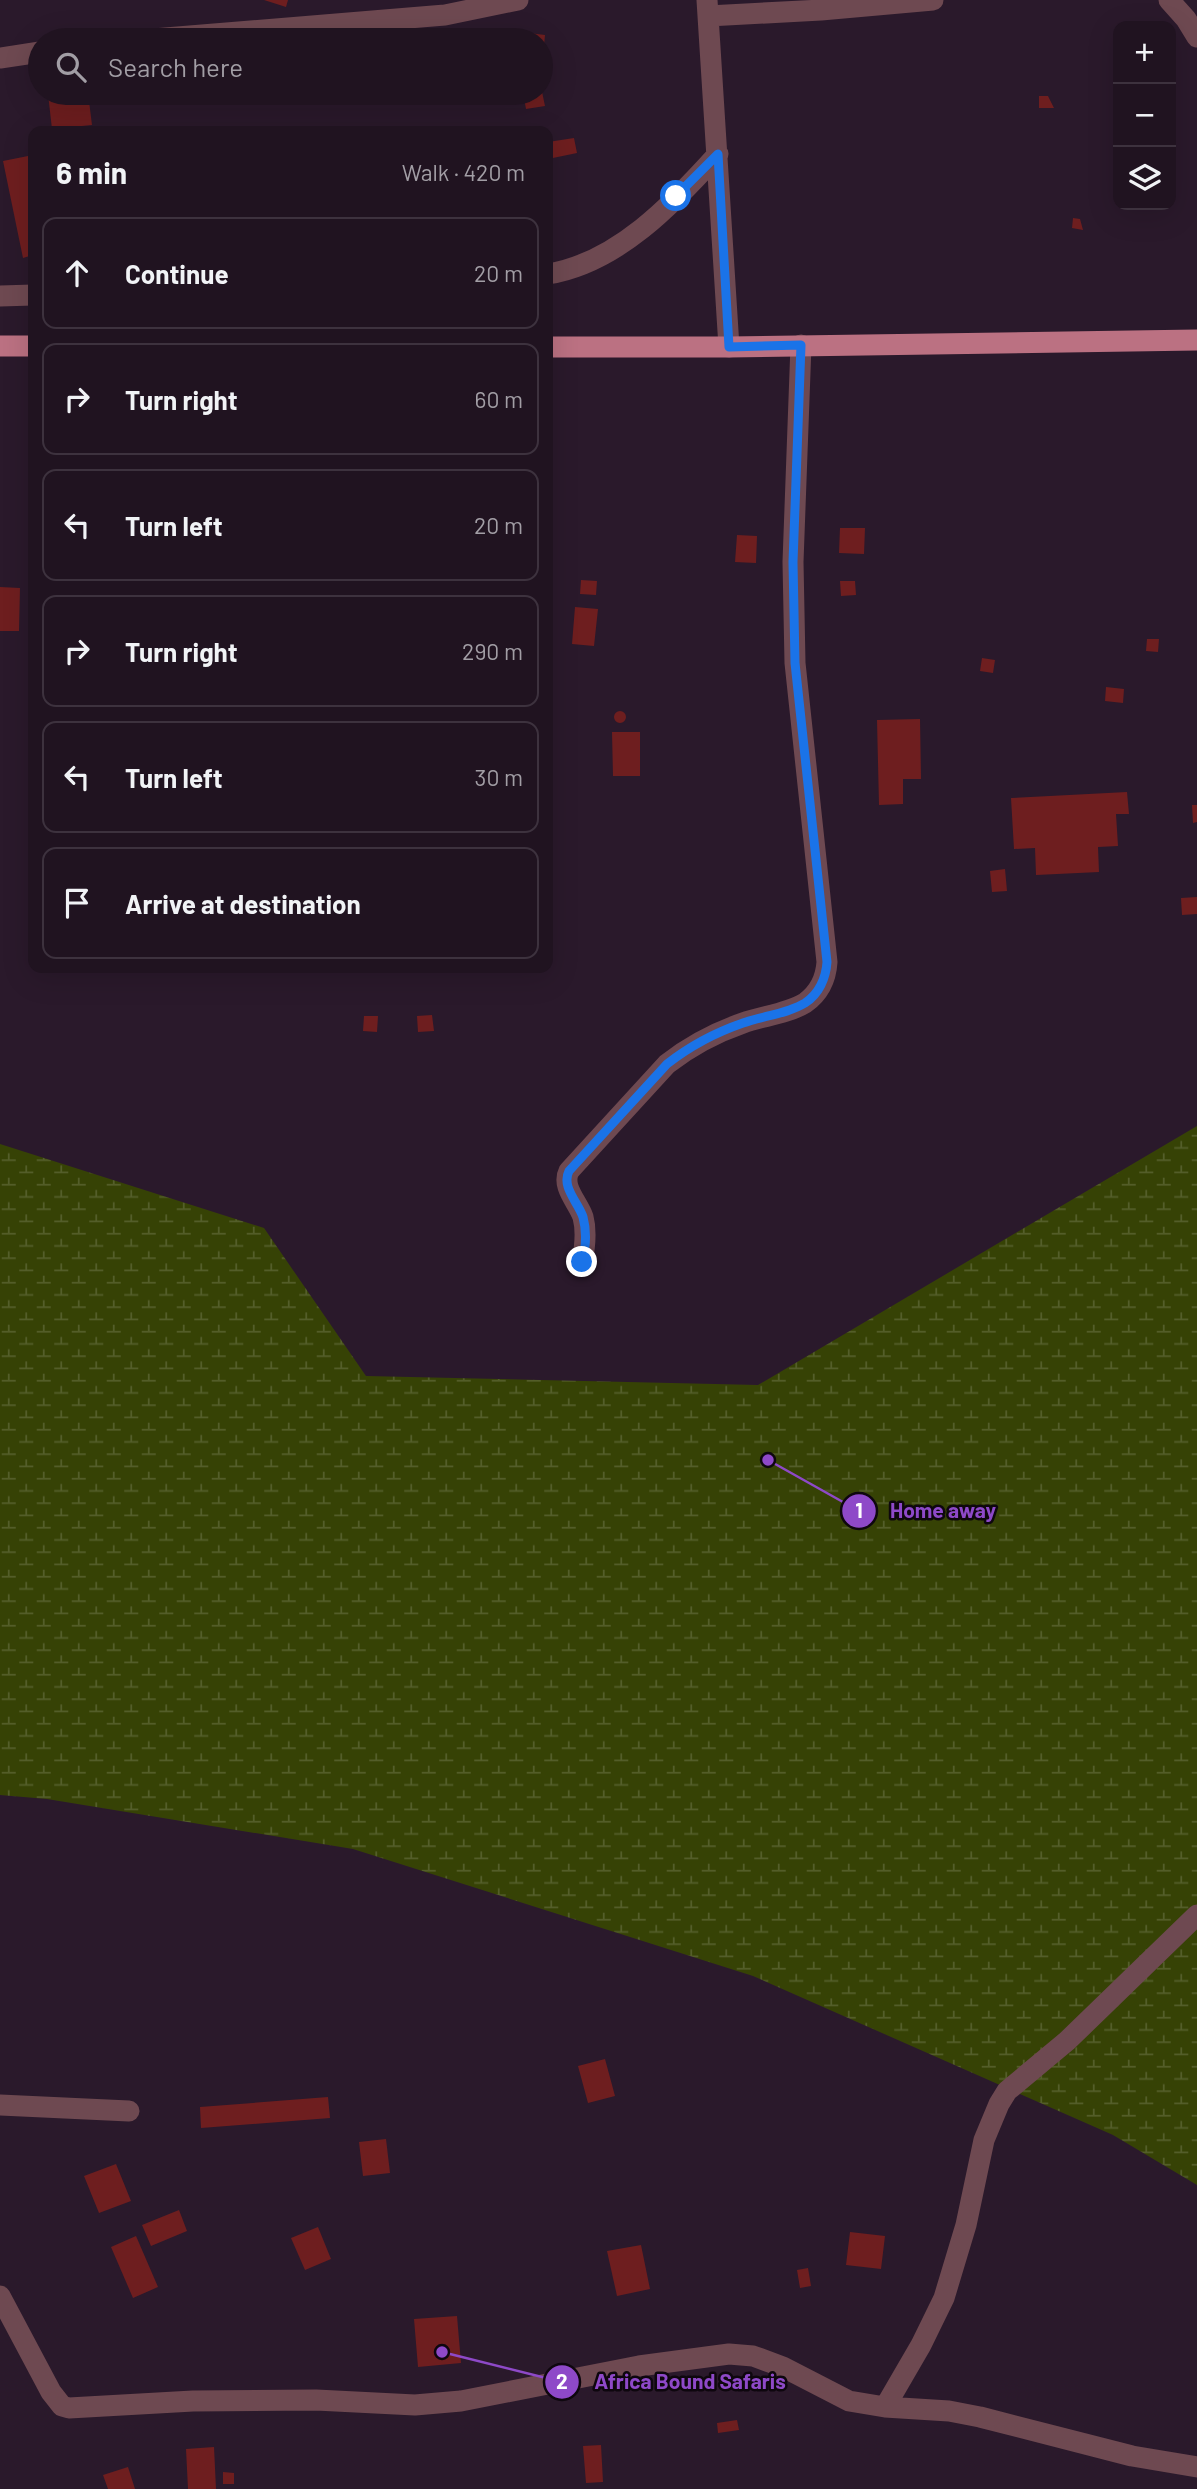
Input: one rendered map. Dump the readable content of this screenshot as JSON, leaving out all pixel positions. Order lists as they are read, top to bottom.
{
  "places": ["Home away", "Africa Bound Safaris"],
  "page": {
    "map_buttons": ["+", "−"],
    "search": "Search here",
    "heading": ["6 min", "Walk · 420 m"],
    "list": [
      ["Continue", "20 m"],
      ["Turn right", "60 m"],
      ["Turn left", "20 m"],
      ["Turn right", "290 m"],
      ["Turn left", "30 m"],
      "Arrive at destination"
    ]
  }
}
